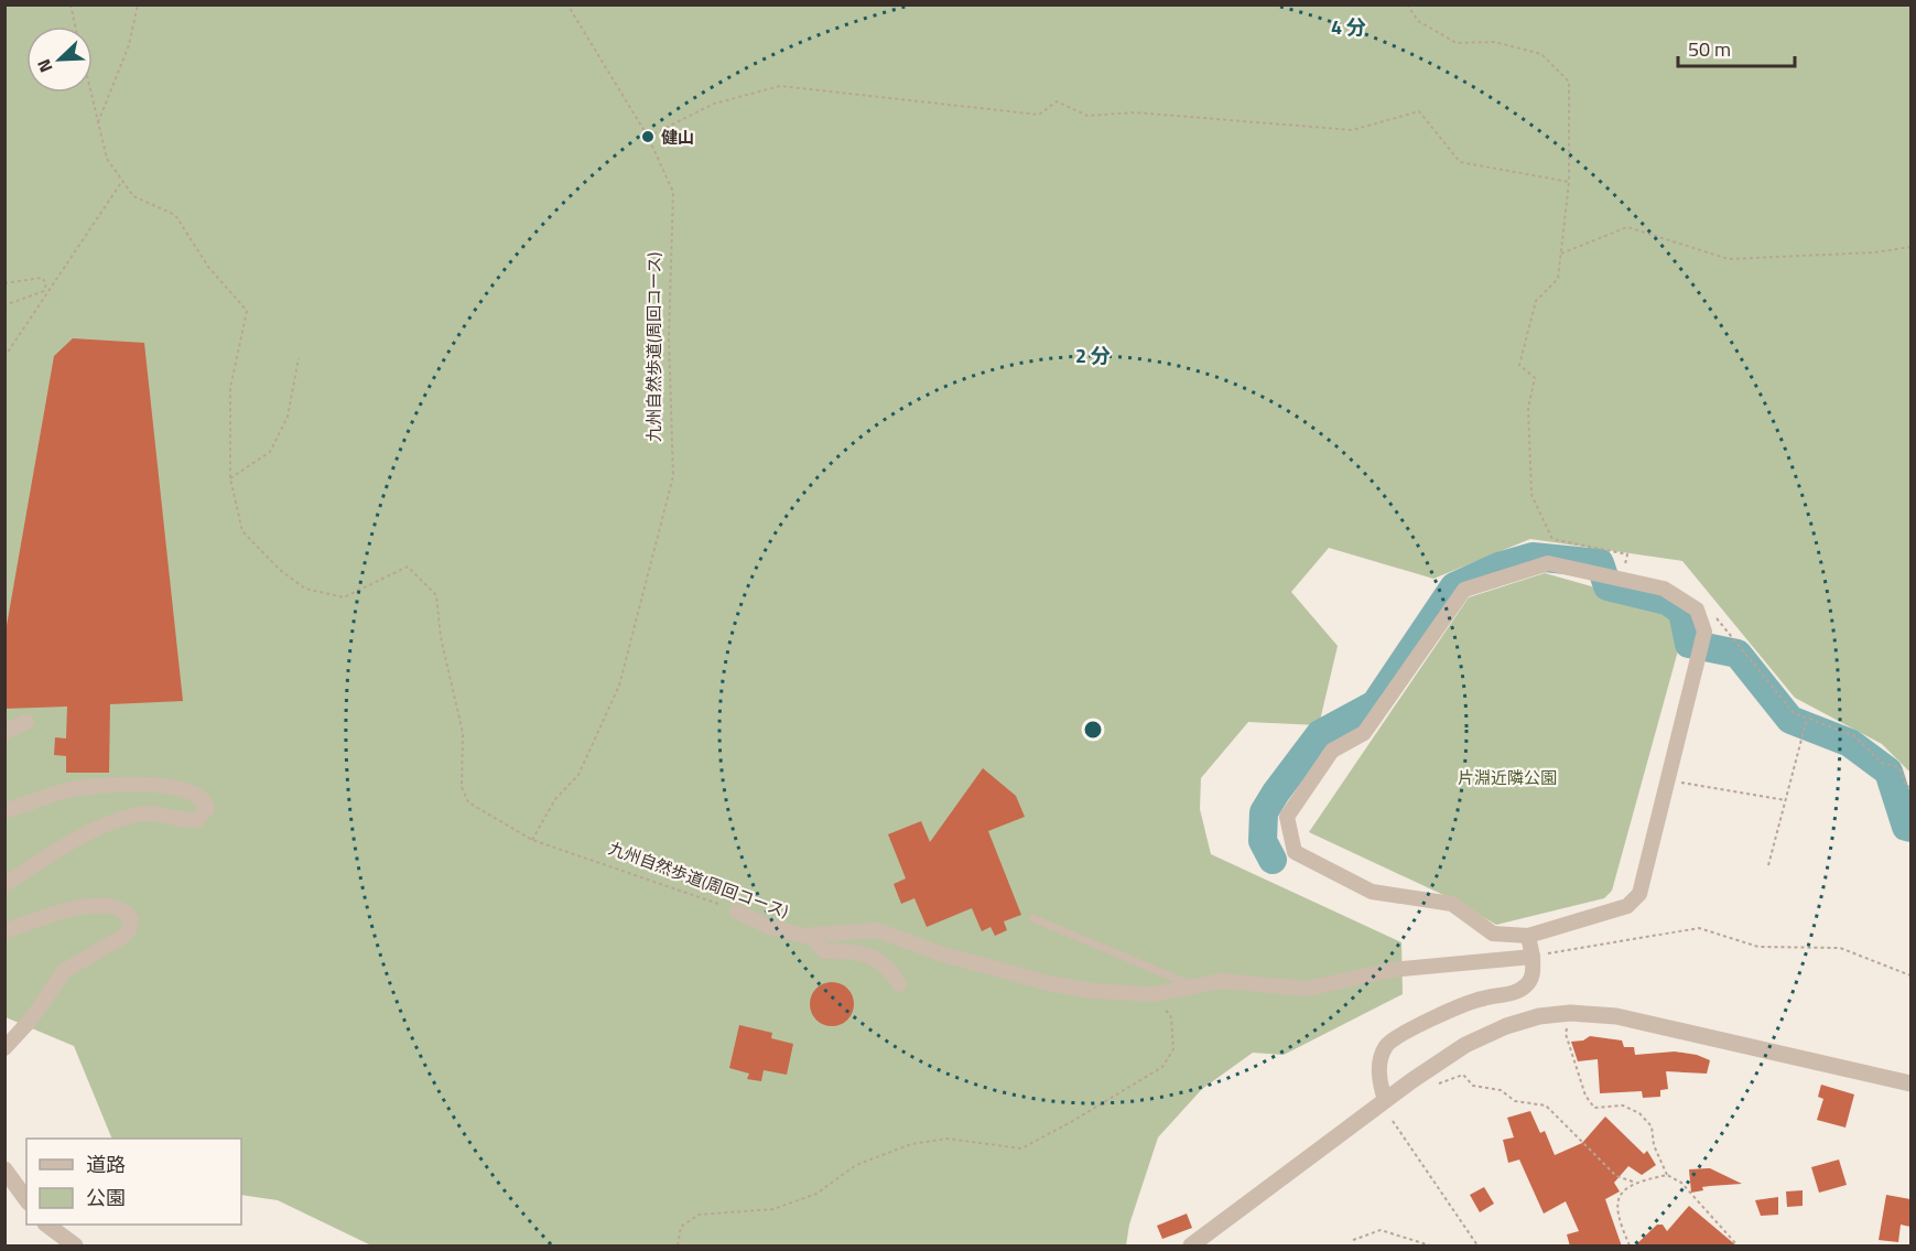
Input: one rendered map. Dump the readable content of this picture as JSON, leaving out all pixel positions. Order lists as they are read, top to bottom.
{
  "streets": {
    "street": ["九州自然歩道(周回コース)"]
  },
  "parks": ["片淵近隣公園"],
  "places": ["健山"],
  "legend": ["道路", "公園"],
  "scale_bar": "50 m",
  "north": "bottom left",
  "rings": ["4 分", "2 分"]
}
